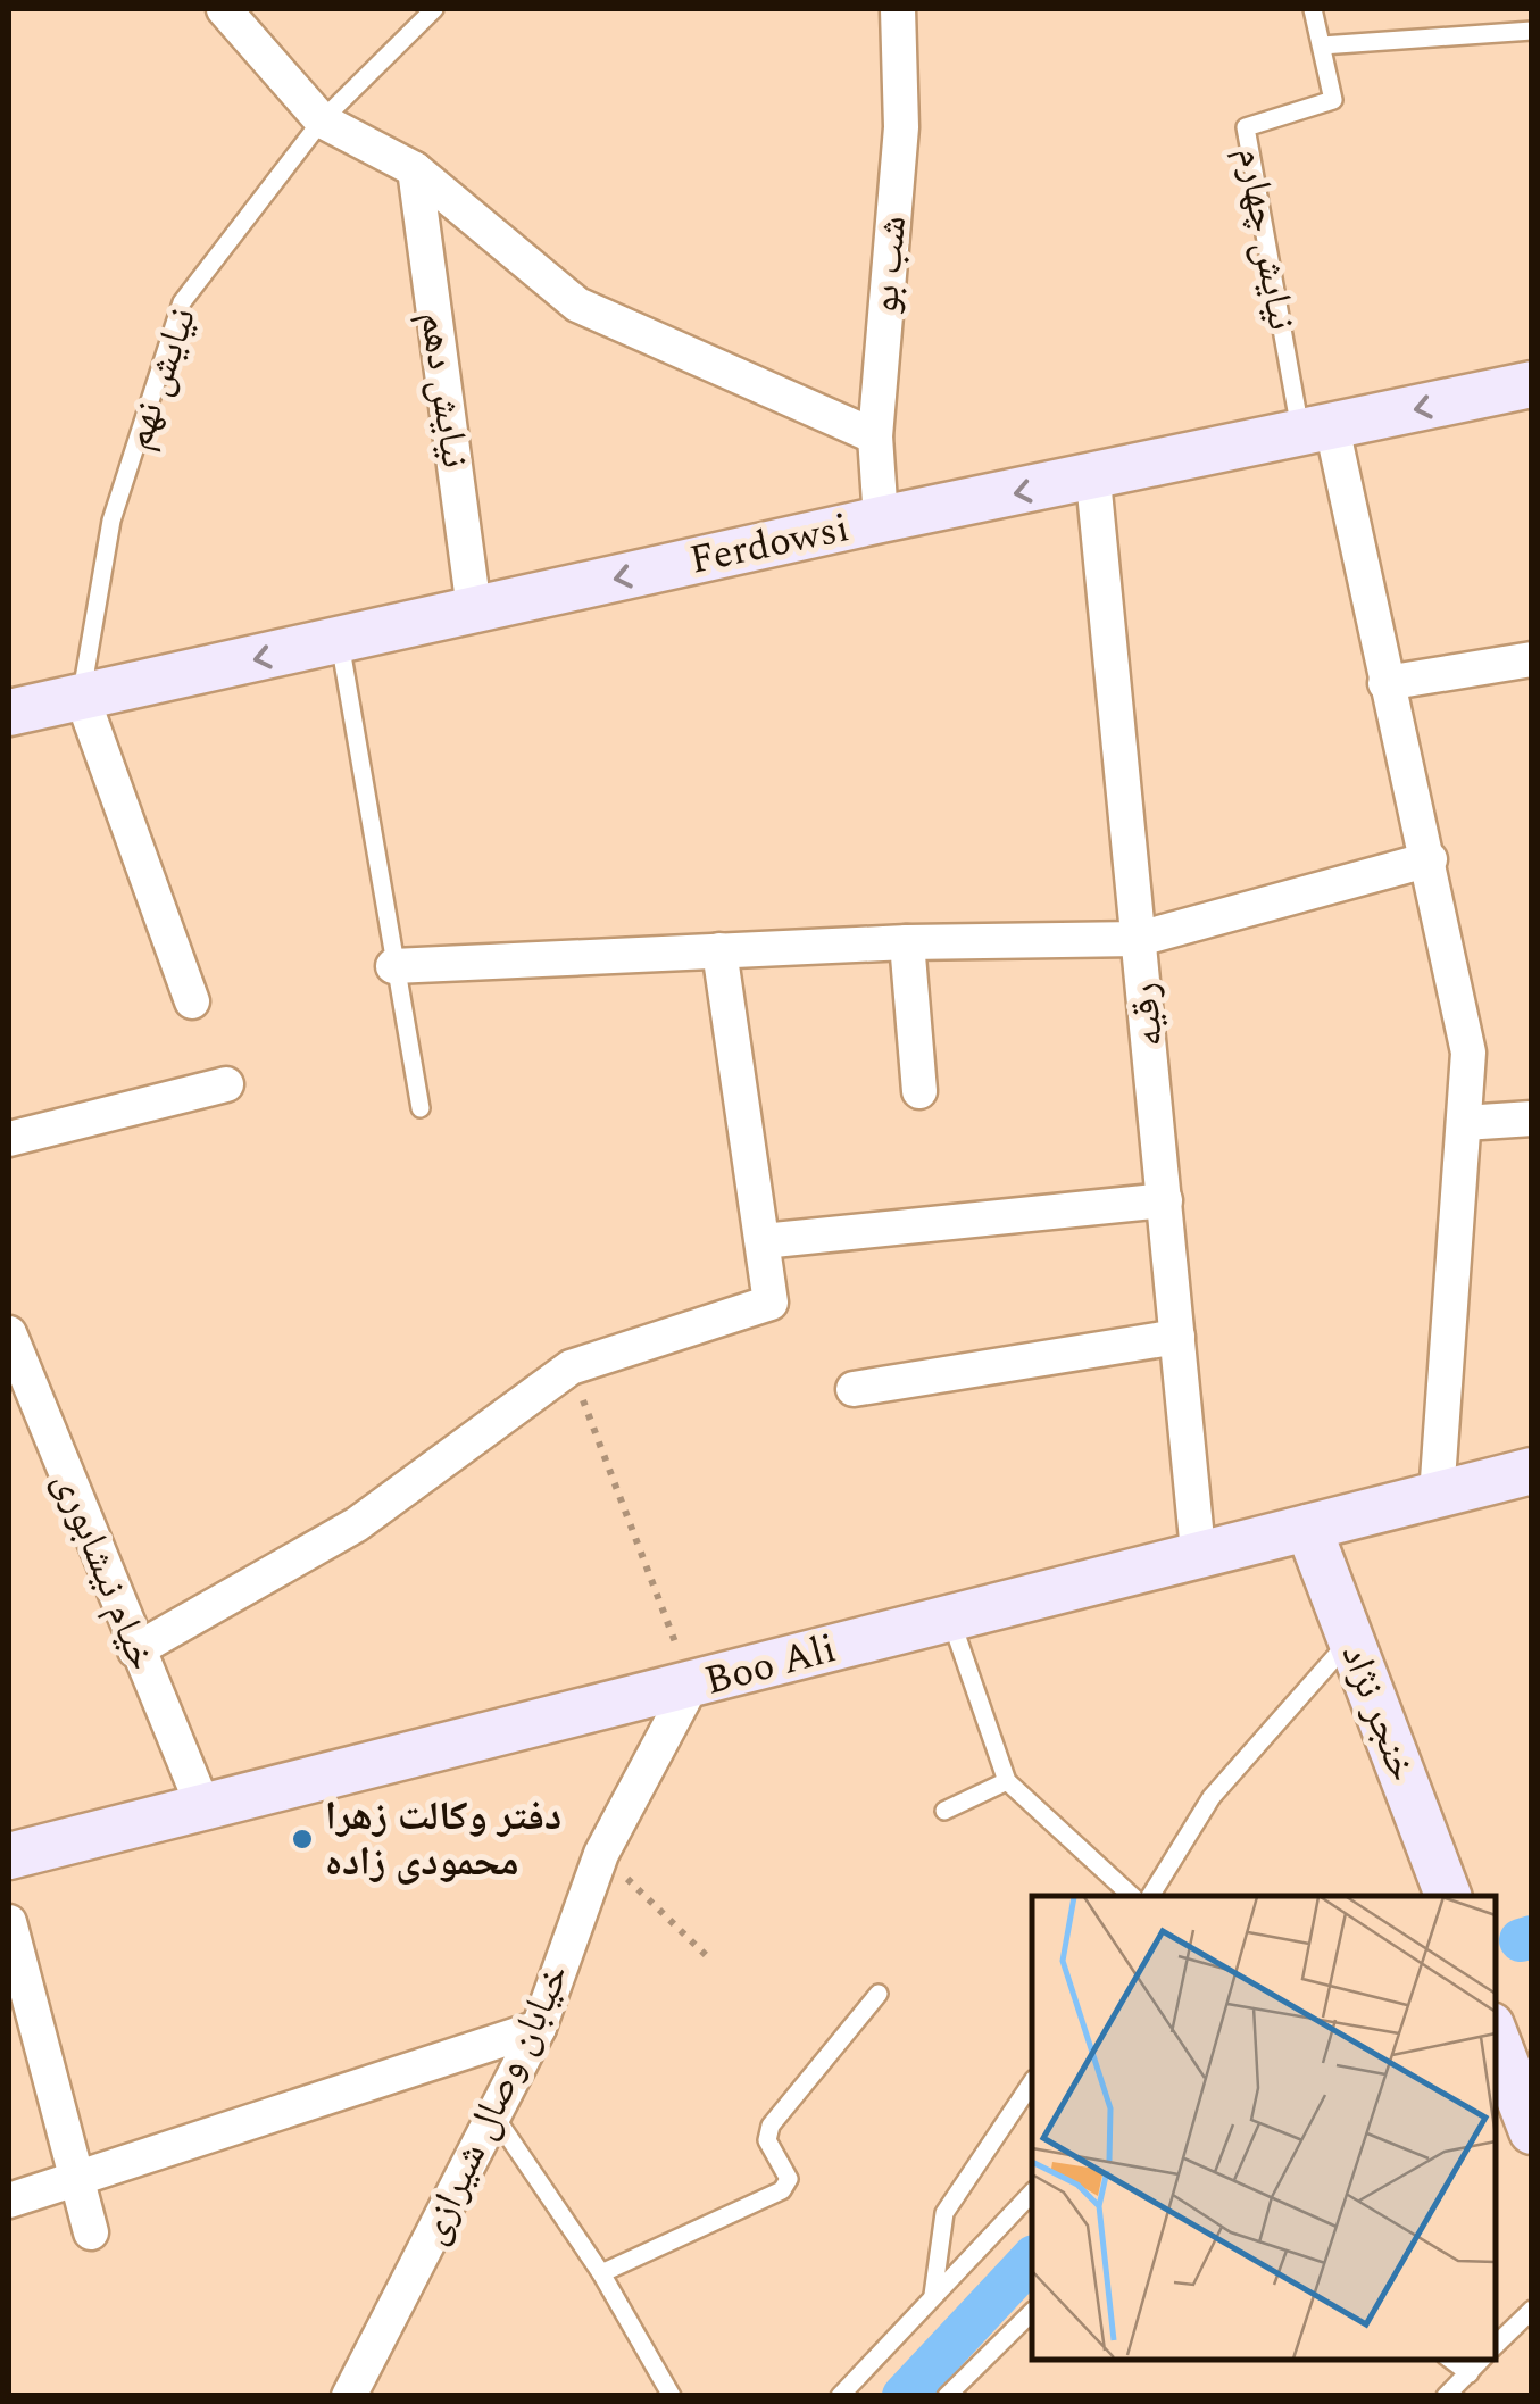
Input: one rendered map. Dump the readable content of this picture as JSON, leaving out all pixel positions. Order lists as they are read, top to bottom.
{
  "streets": {
    "street": [
      "شب بو",
      "نیایش دهم",
      "Ferdowsi",
      "رقیه",
      "خیام نیشابوری",
      "Boo Ali",
      "خنجر نژاد",
      "خیابان وصال شیرازی"
    ],
    "lane": ["نیایش چهارم", "نیایش نهم"]
  },
  "crossings": [
    ["نیایش چهارم", "Ferdowsi"],
    ["شب بو", "Ferdowsi"],
    ["نیایش نهم", "Ferdowsi"],
    ["نیایش دهم", "Ferdowsi"],
    ["Ferdowsi", "رقیه"],
    ["رقیه", "Boo Ali"],
    ["خیام نیشابوری", "Boo Ali"],
    ["Boo Ali", "خنجر نژاد"],
    ["Boo Ali", "خیابان وصال شیرازی"]
  ],
  "places": ["دفتر وکالت زهرا محمودی زاده"]
}
